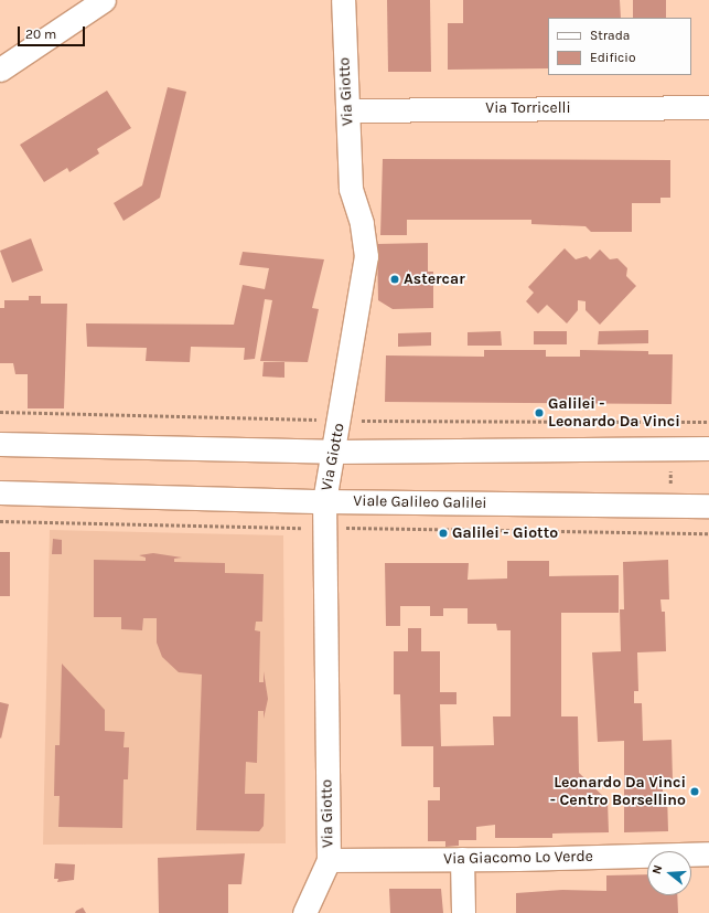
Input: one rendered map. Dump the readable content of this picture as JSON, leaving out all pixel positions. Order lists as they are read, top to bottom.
{
  "streets": {
    "street": [
      "Via Giotto",
      "Via Torricelli",
      "Viale Galileo Galilei",
      "Via Giacomo Lo Verde"
    ]
  },
  "crossings": [
    ["Via Giotto", "Via Torricelli"],
    ["Via Giotto", "Viale Galileo Galilei"],
    ["Via Giotto", "Via Giacomo Lo Verde"]
  ],
  "places": [
    "Astercar",
    "Galilei - Leonardo Da Vinci",
    "Galilei - Giotto",
    "Leonardo Da Vinci - Centro Borsellino"
  ],
  "legend": ["Strada", "Edificio"],
  "scale_bar": "20 m",
  "north": "left"
}
